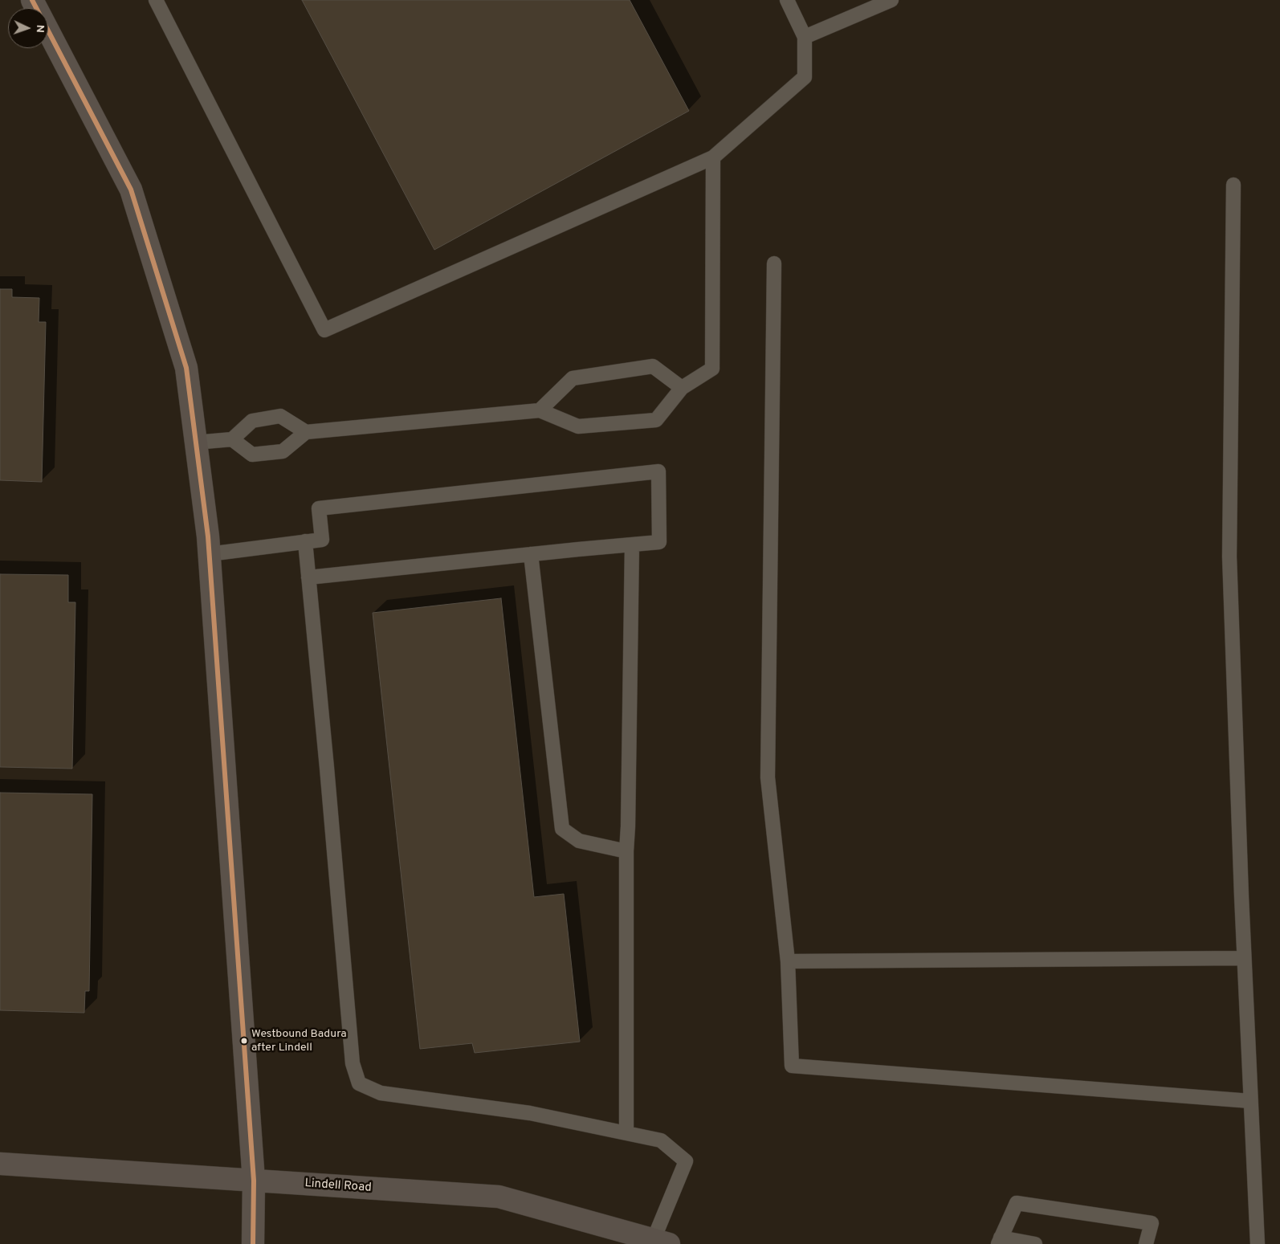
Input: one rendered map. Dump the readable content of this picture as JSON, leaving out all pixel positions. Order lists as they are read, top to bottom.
{
  "streets": {
    "main road": ["Lindell Road"]
  },
  "places": ["Westbound Badura after Lindell"],
  "north": "right"
}
